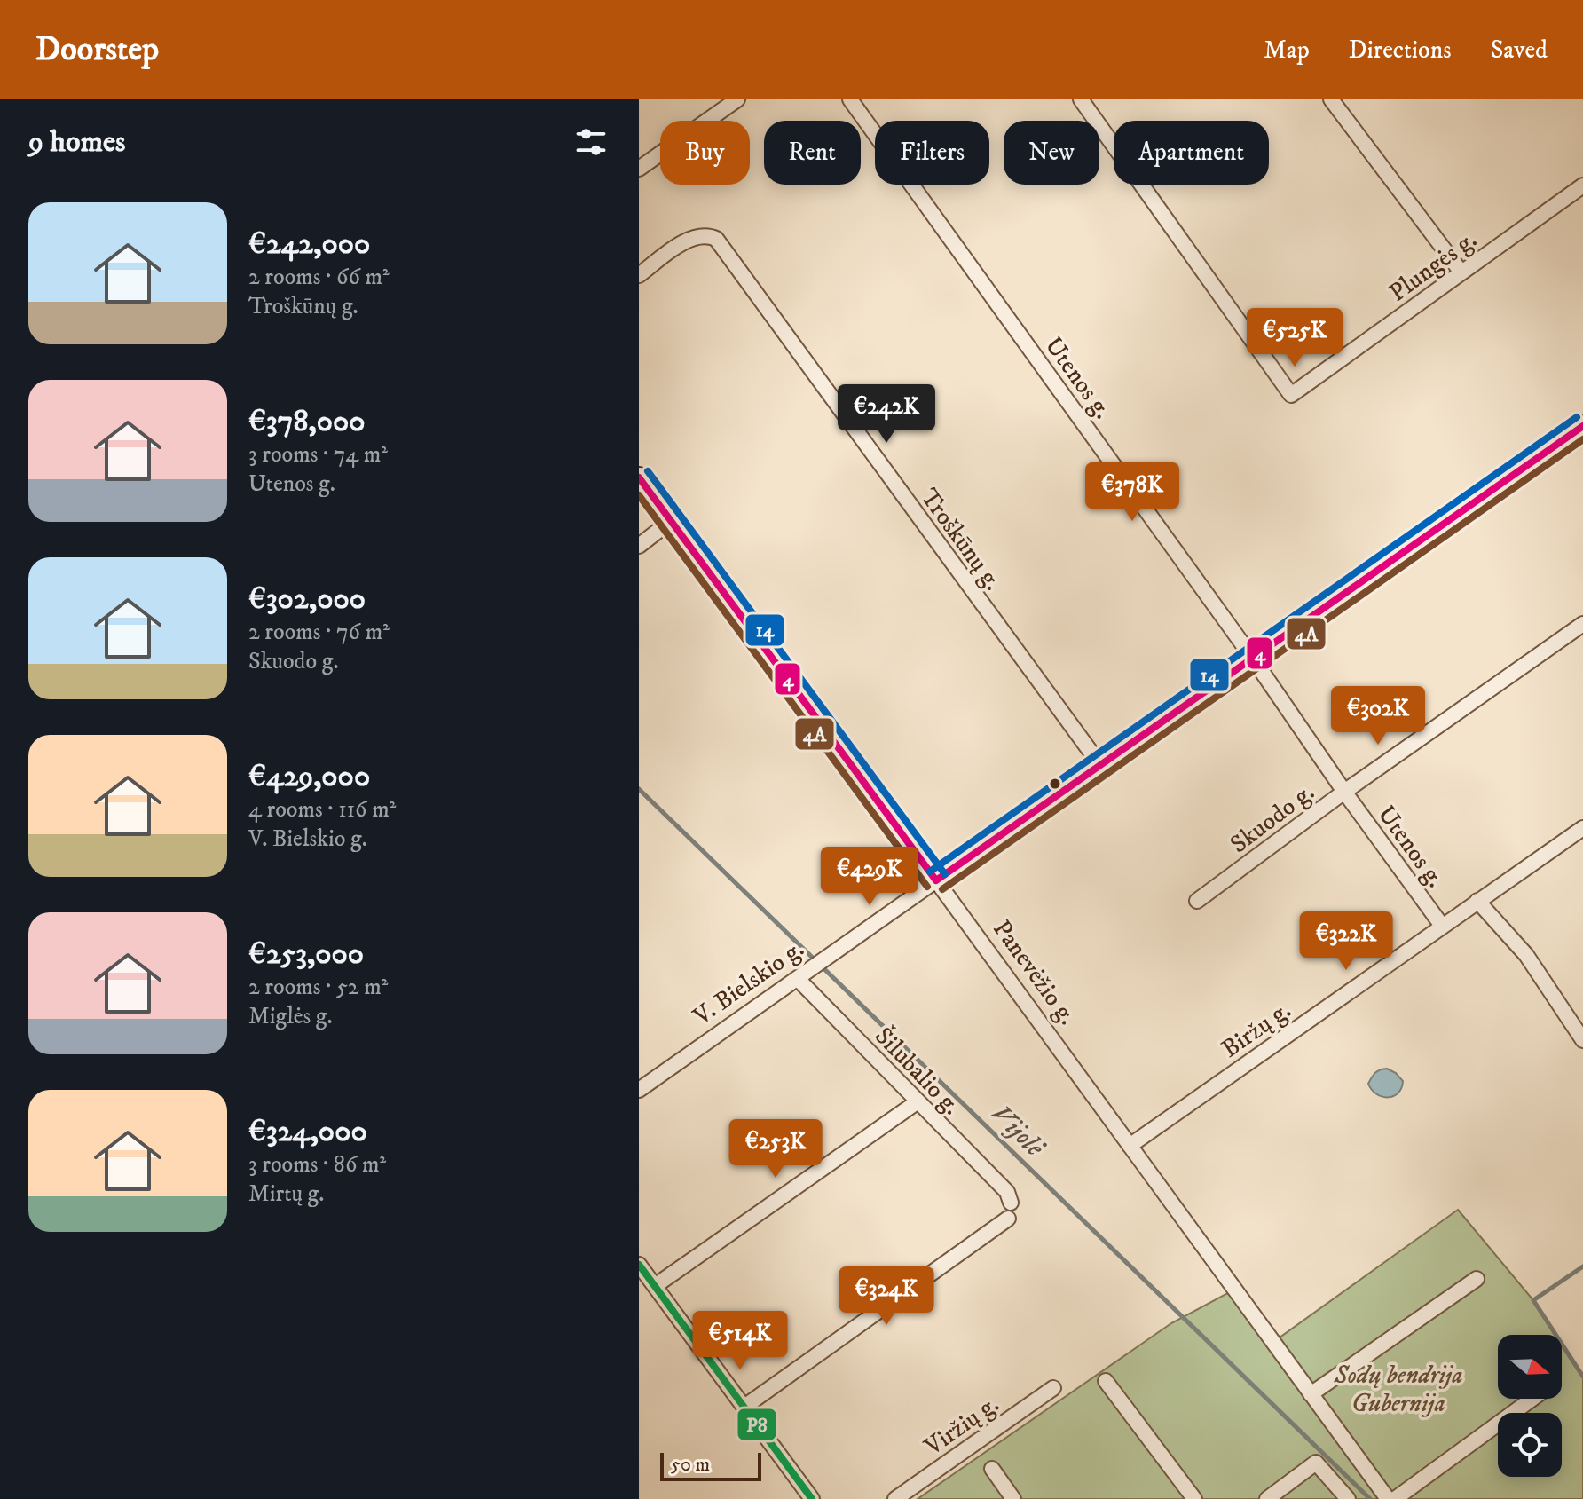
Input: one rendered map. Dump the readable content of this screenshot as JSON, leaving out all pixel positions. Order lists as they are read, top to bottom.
{
  "streets": {
    "street": [
      "Plungės g.",
      "Utenos g.",
      "Troškūnų g.",
      "Skuodo g.",
      "Panevėžio g.",
      "V. Bielskio g.",
      "Biržų g.",
      "Šilubalio g.",
      "Viržių g."
    ]
  },
  "crossings": [
    ["Utenos g.", "Skuodo g."],
    ["Utenos g.", "V. Bielskio g."],
    ["Utenos g.", "Biržų g."],
    ["Troškūnų g.", "V. Bielskio g."],
    ["Panevėžio g.", "V. Bielskio g."],
    ["Panevėžio g.", "Biržų g."],
    ["V. Bielskio g.", "Šilubalio g."]
  ],
  "water": ["Vijolė"],
  "parks": ["Sodų bendrija Gubernija"],
  "lines": [
    "transit line 14",
    "transit line 4",
    "transit line 4A",
    "transit line P8"
  ],
  "scale_bar": "50 m",
  "north": "right",
  "page": {
    "header": "Doorstep",
    "nav": ["Map", "Directions", "Saved"],
    "heading": "9 homes",
    "chip": [
      "Buy",
      "Rent",
      "Filters",
      "New",
      "Apartment"
    ],
    "list": [
      {
        "name": "€242,000",
        "note": "2 rooms · 66 m² · Troškūnų g."
      },
      {
        "name": "€378,000",
        "note": "3 rooms · 74 m² · Utenos g."
      },
      {
        "name": "€302,000",
        "note": "2 rooms · 76 m² · Skuodo g."
      },
      {
        "name": "€429,000",
        "note": "4 rooms · 116 m² · V. Bielskio g."
      },
      {
        "name": "€253,000",
        "note": "2 rooms · 52 m² · Miglės g."
      },
      {
        "name": "€324,000",
        "note": "3 rooms · 86 m² · Mirtų g."
      }
    ],
    "price": [
      "€525K",
      "€242K",
      "€378K",
      "€302K",
      "€429K",
      "€322K",
      "€253K",
      "€324K",
      "€514K"
    ],
    "scale": "50 m"
  }
}
